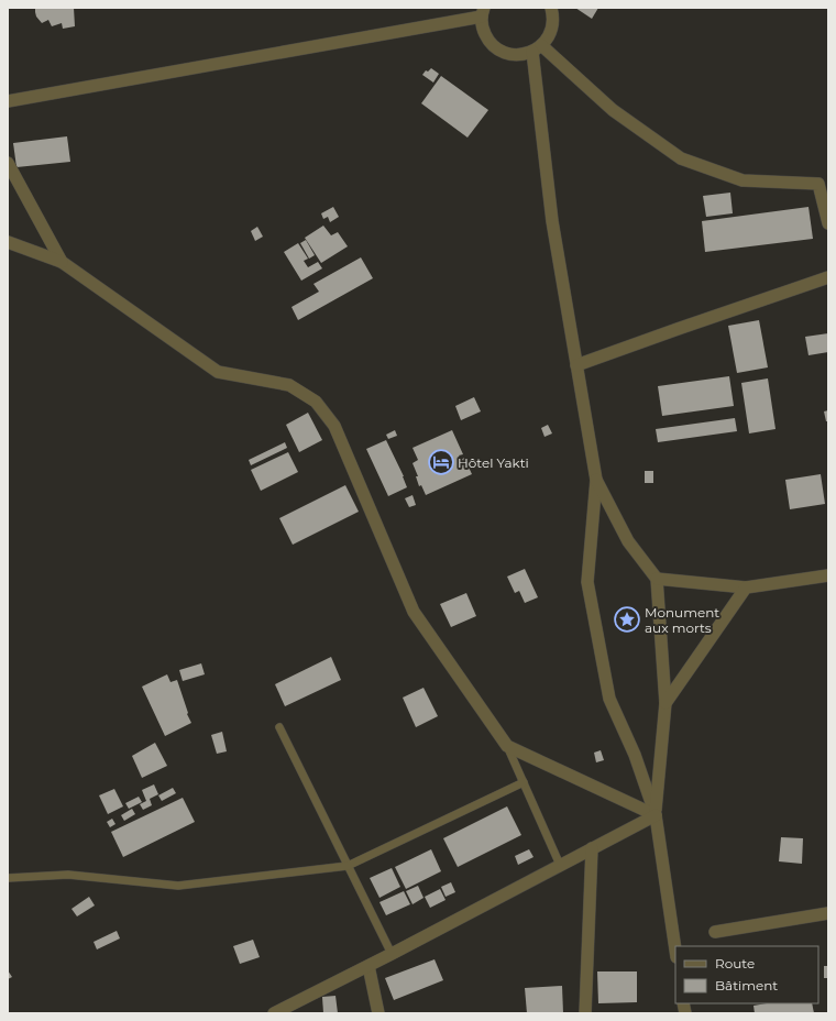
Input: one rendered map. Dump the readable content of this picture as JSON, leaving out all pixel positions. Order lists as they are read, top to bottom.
{
  "places": {
    "hotel": ["Hôtel Yakti"],
    "place": ["Monument aux morts"]
  },
  "legend": ["Route", "Bâtiment"]
}
